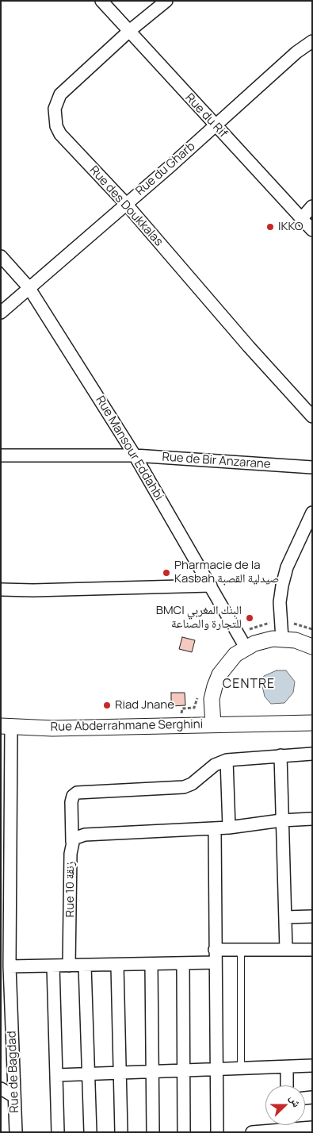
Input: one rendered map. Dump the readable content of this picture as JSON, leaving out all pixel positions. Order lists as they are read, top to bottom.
{
  "streets": {
    "street": [
      "Rue du Rif",
      "Rue du Gharb",
      "Rue des Doukkalas",
      "Rue Mansour Eddahbi",
      "Rue de Bir Anzarane",
      "Rue Abderrahmane Serghini",
      "Rue 10 زنقة",
      "Rue de Bagdad"
    ]
  },
  "crossings": [
    ["Rue du Rif", "Rue du Gharb"],
    ["Rue du Rif", "Rue des Doukkalas"],
    ["Rue du Gharb", "Rue des Doukkalas"],
    ["Rue du Gharb", "Rue Mansour Eddahbi"],
    ["Rue Mansour Eddahbi", "Rue de Bir Anzarane"],
    ["Rue Mansour Eddahbi", "Rue Abderrahmane Serghini"],
    ["Rue Abderrahmane Serghini", "Rue de Bagdad"]
  ],
  "districts": ["CENTRE"],
  "places": [
    "IKKO",
    "Pharmacie de la Kasbah صيدلية القصبة",
    "BMCI البنك المغربي للتجارة والصناعة",
    "Riad Jnane"
  ],
  "north": "right"
}
